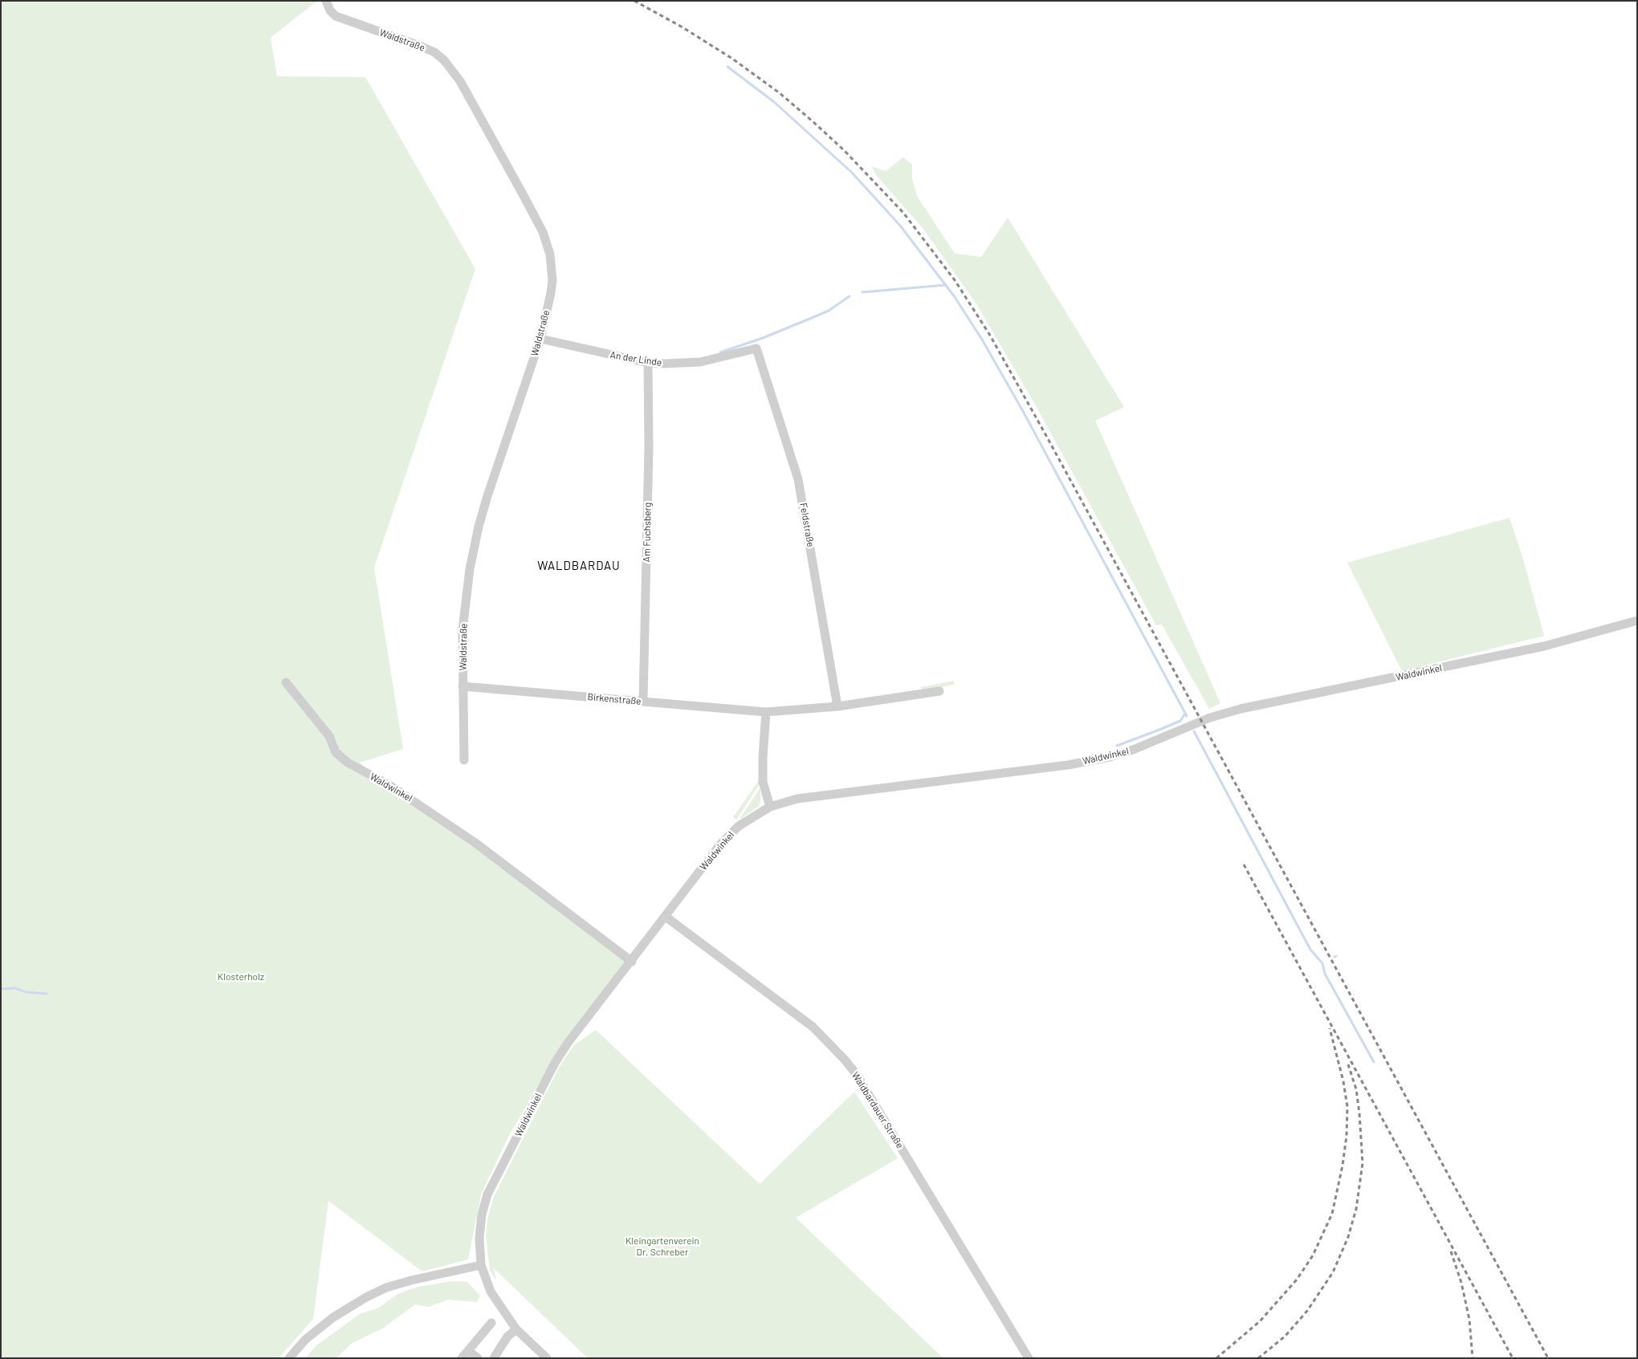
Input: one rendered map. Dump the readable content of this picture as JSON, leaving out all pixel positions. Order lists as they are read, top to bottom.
{
  "streets": {
    "street": [
      "Waldstraße",
      "An der Linde",
      "Feldstraße",
      "Am Fuchsberg",
      "Waldwinkel",
      "Birkenstraße",
      "Waldbardauer Straße"
    ]
  },
  "crossings": [
    ["Waldstraße", "An der Linde"],
    ["Waldstraße", "Birkenstraße"],
    ["An der Linde", "Feldstraße"],
    ["An der Linde", "Am Fuchsberg"],
    ["Feldstraße", "Birkenstraße"],
    ["Am Fuchsberg", "Birkenstraße"],
    ["Waldwinkel", "Waldbardauer Straße"]
  ],
  "districts": ["WALDBARDAU"],
  "parks": ["Klosterholz", "Kleingartenverein Dr. Schreber"]
}
